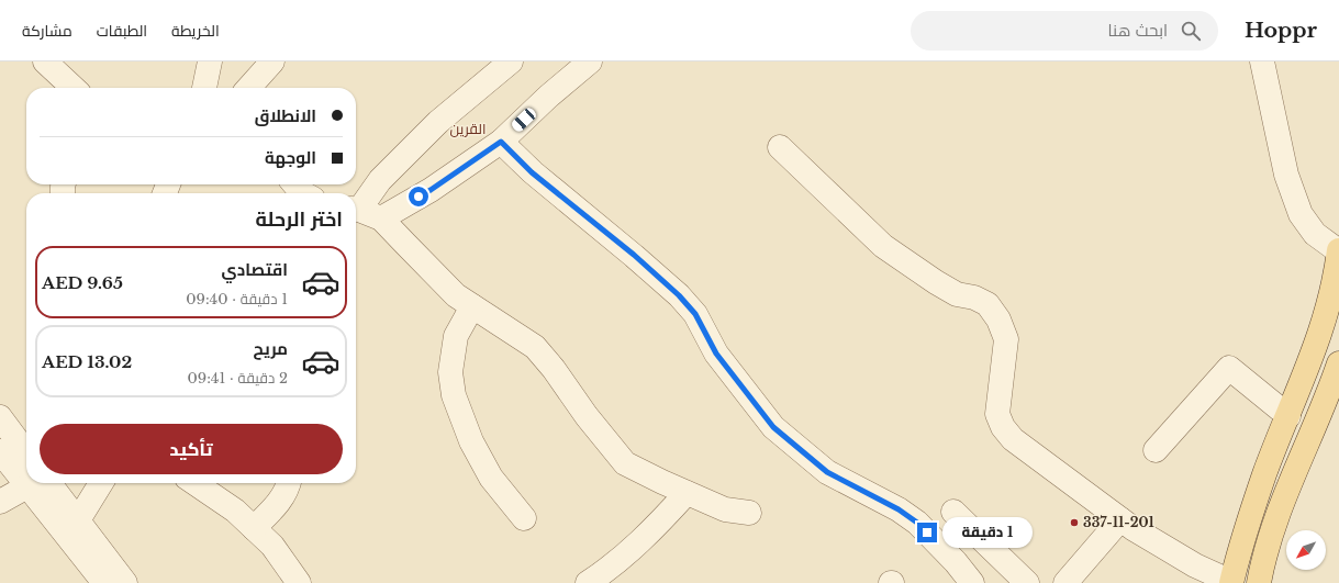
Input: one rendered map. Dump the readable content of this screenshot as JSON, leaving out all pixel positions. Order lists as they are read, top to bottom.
{
  "districts": ["القرين"],
  "places": ["337-11-201"],
  "north": "bottom left",
  "page": {
    "header": "Hoppr",
    "search": "ابحث هنا",
    "nav": ["الخريطة", "الطبقات", "مشاركة"],
    "banner": ["الانطلاق", "الوجهة"],
    "heading": "اختر الرحلة",
    "list": [
      {
        "name": "اقتصادي",
        "note": "1 دقيقة · 09:40",
        "value": "AED 9.65"
      },
      {
        "name": "مريح",
        "note": "2 دقيقة · 09:41",
        "value": "AED 13.02"
      }
    ],
    "buttons": "تأكيد",
    "bubble": "1 دقيقة"
  }
}
